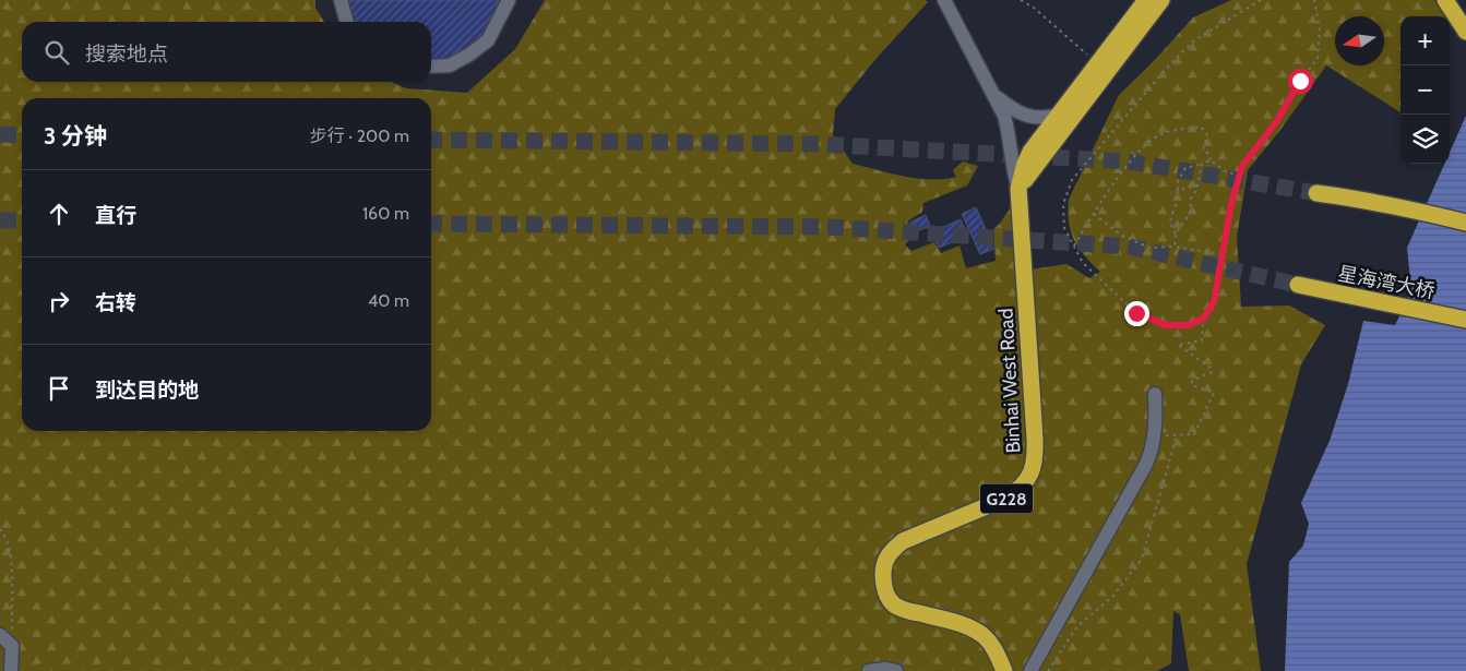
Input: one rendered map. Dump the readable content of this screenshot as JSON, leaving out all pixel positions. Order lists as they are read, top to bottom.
{
  "streets": {
    "highway": ["星海湾大桥", "Binhai West Road", "G228"]
  },
  "north": "left",
  "page": {
    "map_buttons": ["+", "−"],
    "search": "搜索地点",
    "heading": ["3 分钟", "步行 · 200 m"],
    "list": [
      ["直行", "160 m"],
      ["右转", "40 m"],
      "到达目的地"
    ]
  }
}
